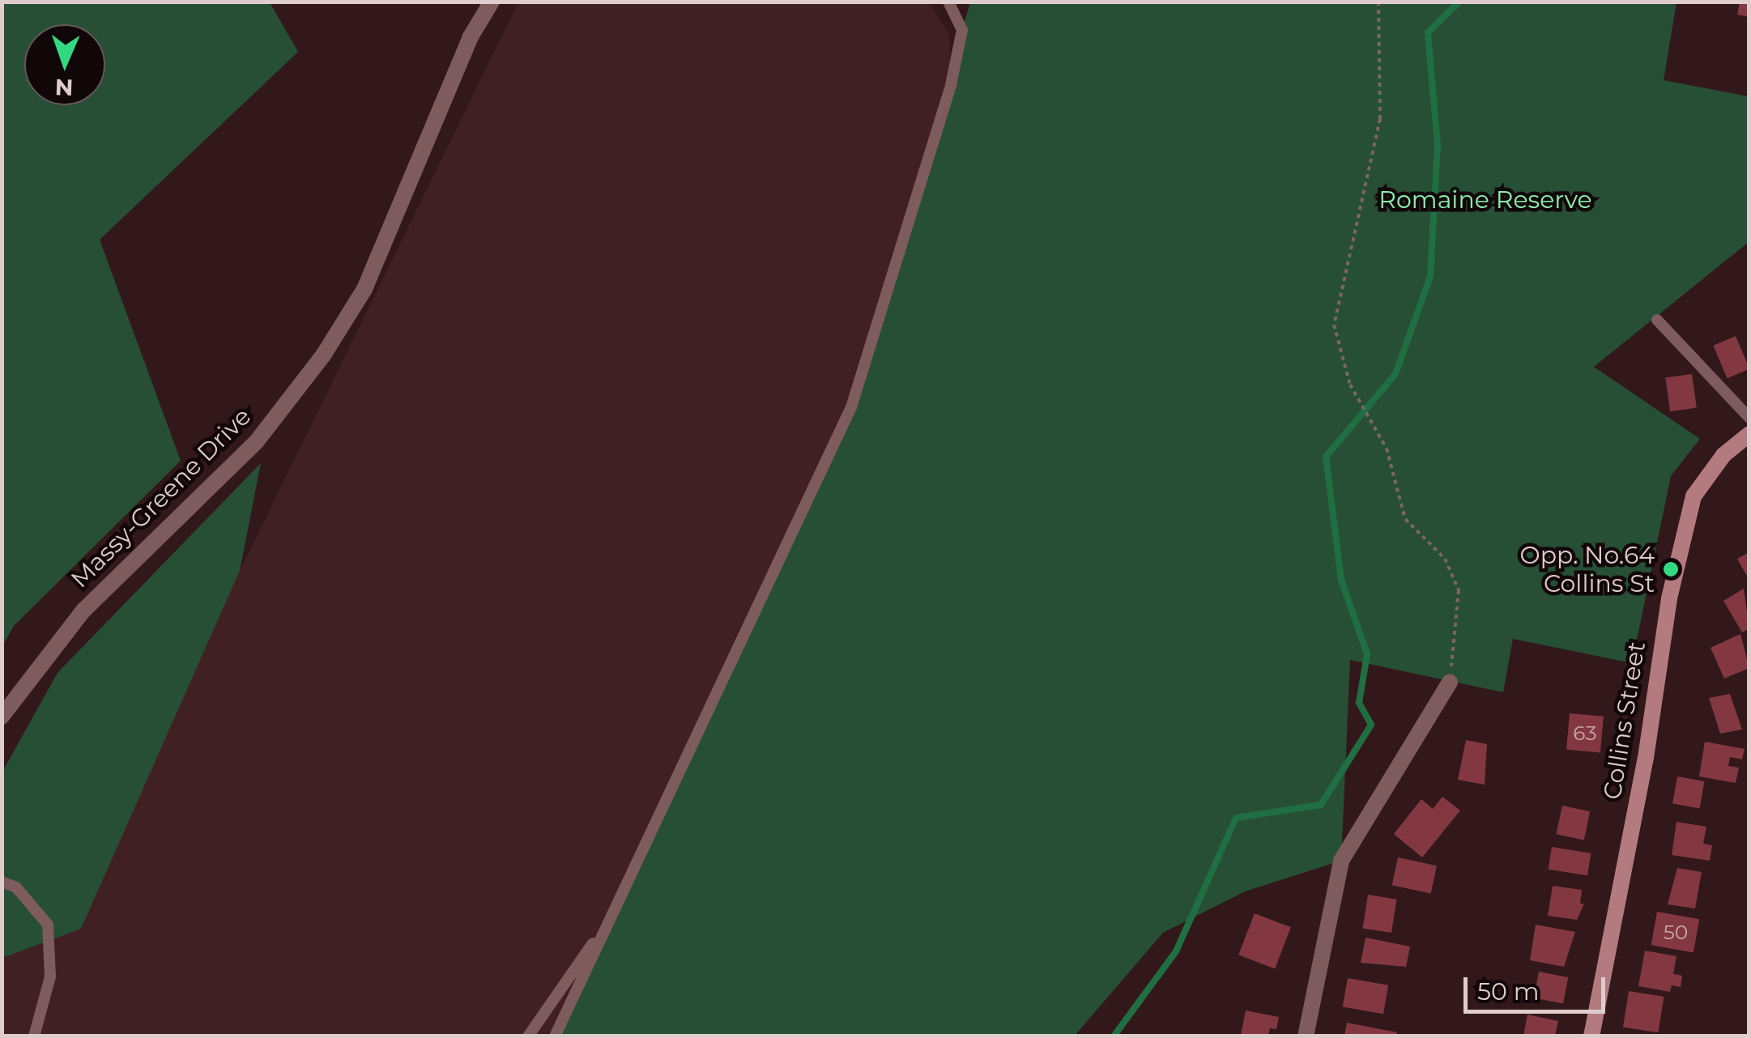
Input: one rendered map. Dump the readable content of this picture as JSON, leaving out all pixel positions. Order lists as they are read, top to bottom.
{
  "streets": {
    "street": ["Massy-Greene Drive", "Collins Street"]
  },
  "parks": ["Romaine Reserve"],
  "places": ["Opp. No.64 Collins St"],
  "house_numbers": ["63", "50"],
  "scale_bar": "50 m",
  "north": "bottom"
}
